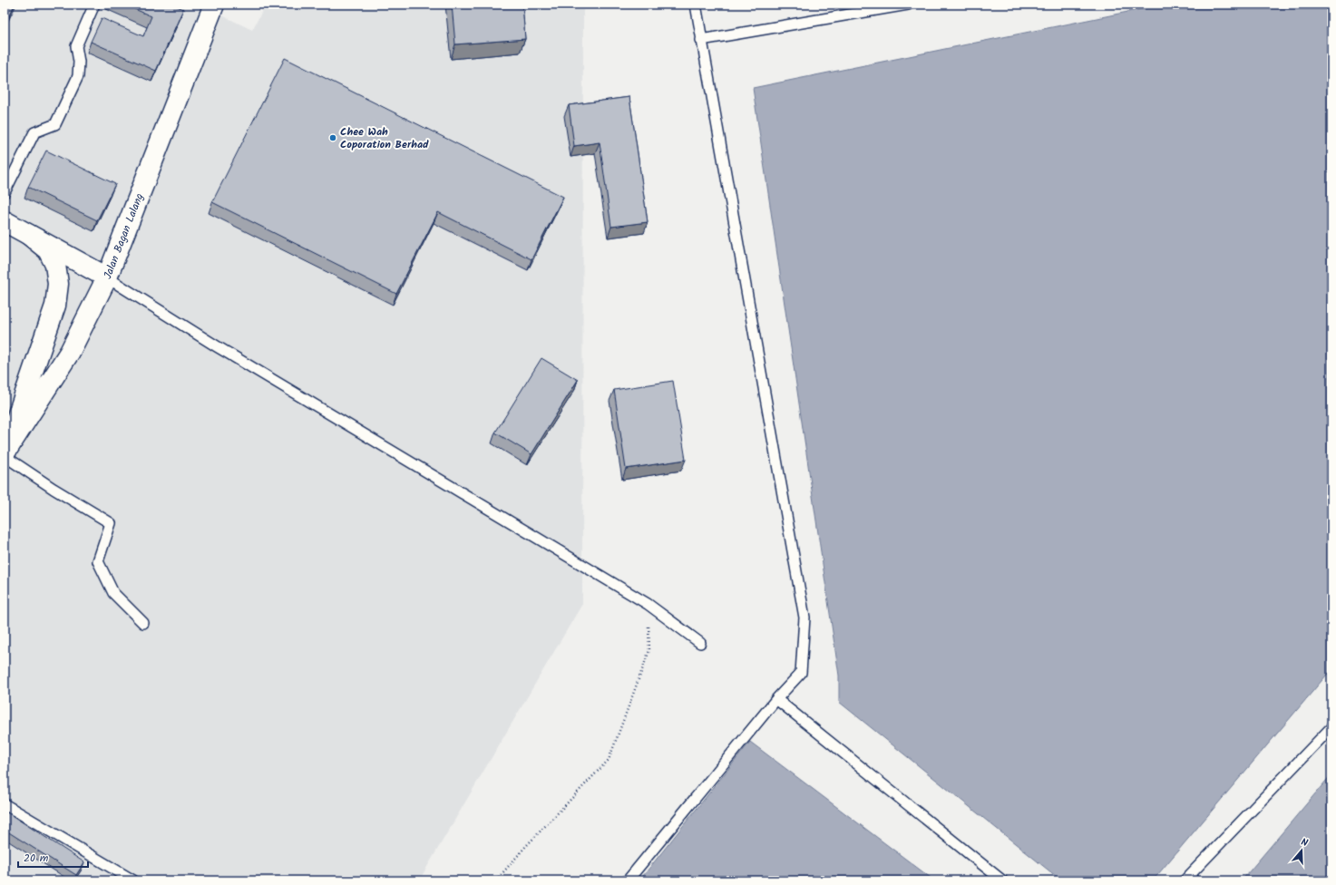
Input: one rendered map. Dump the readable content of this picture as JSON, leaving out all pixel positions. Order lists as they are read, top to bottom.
{
  "streets": {
    "main road": ["Jalan Bagan Lalang"]
  },
  "places": ["Chee Wah Coporation Berhad"],
  "scale_bar": "20 m",
  "north": "top"
}
